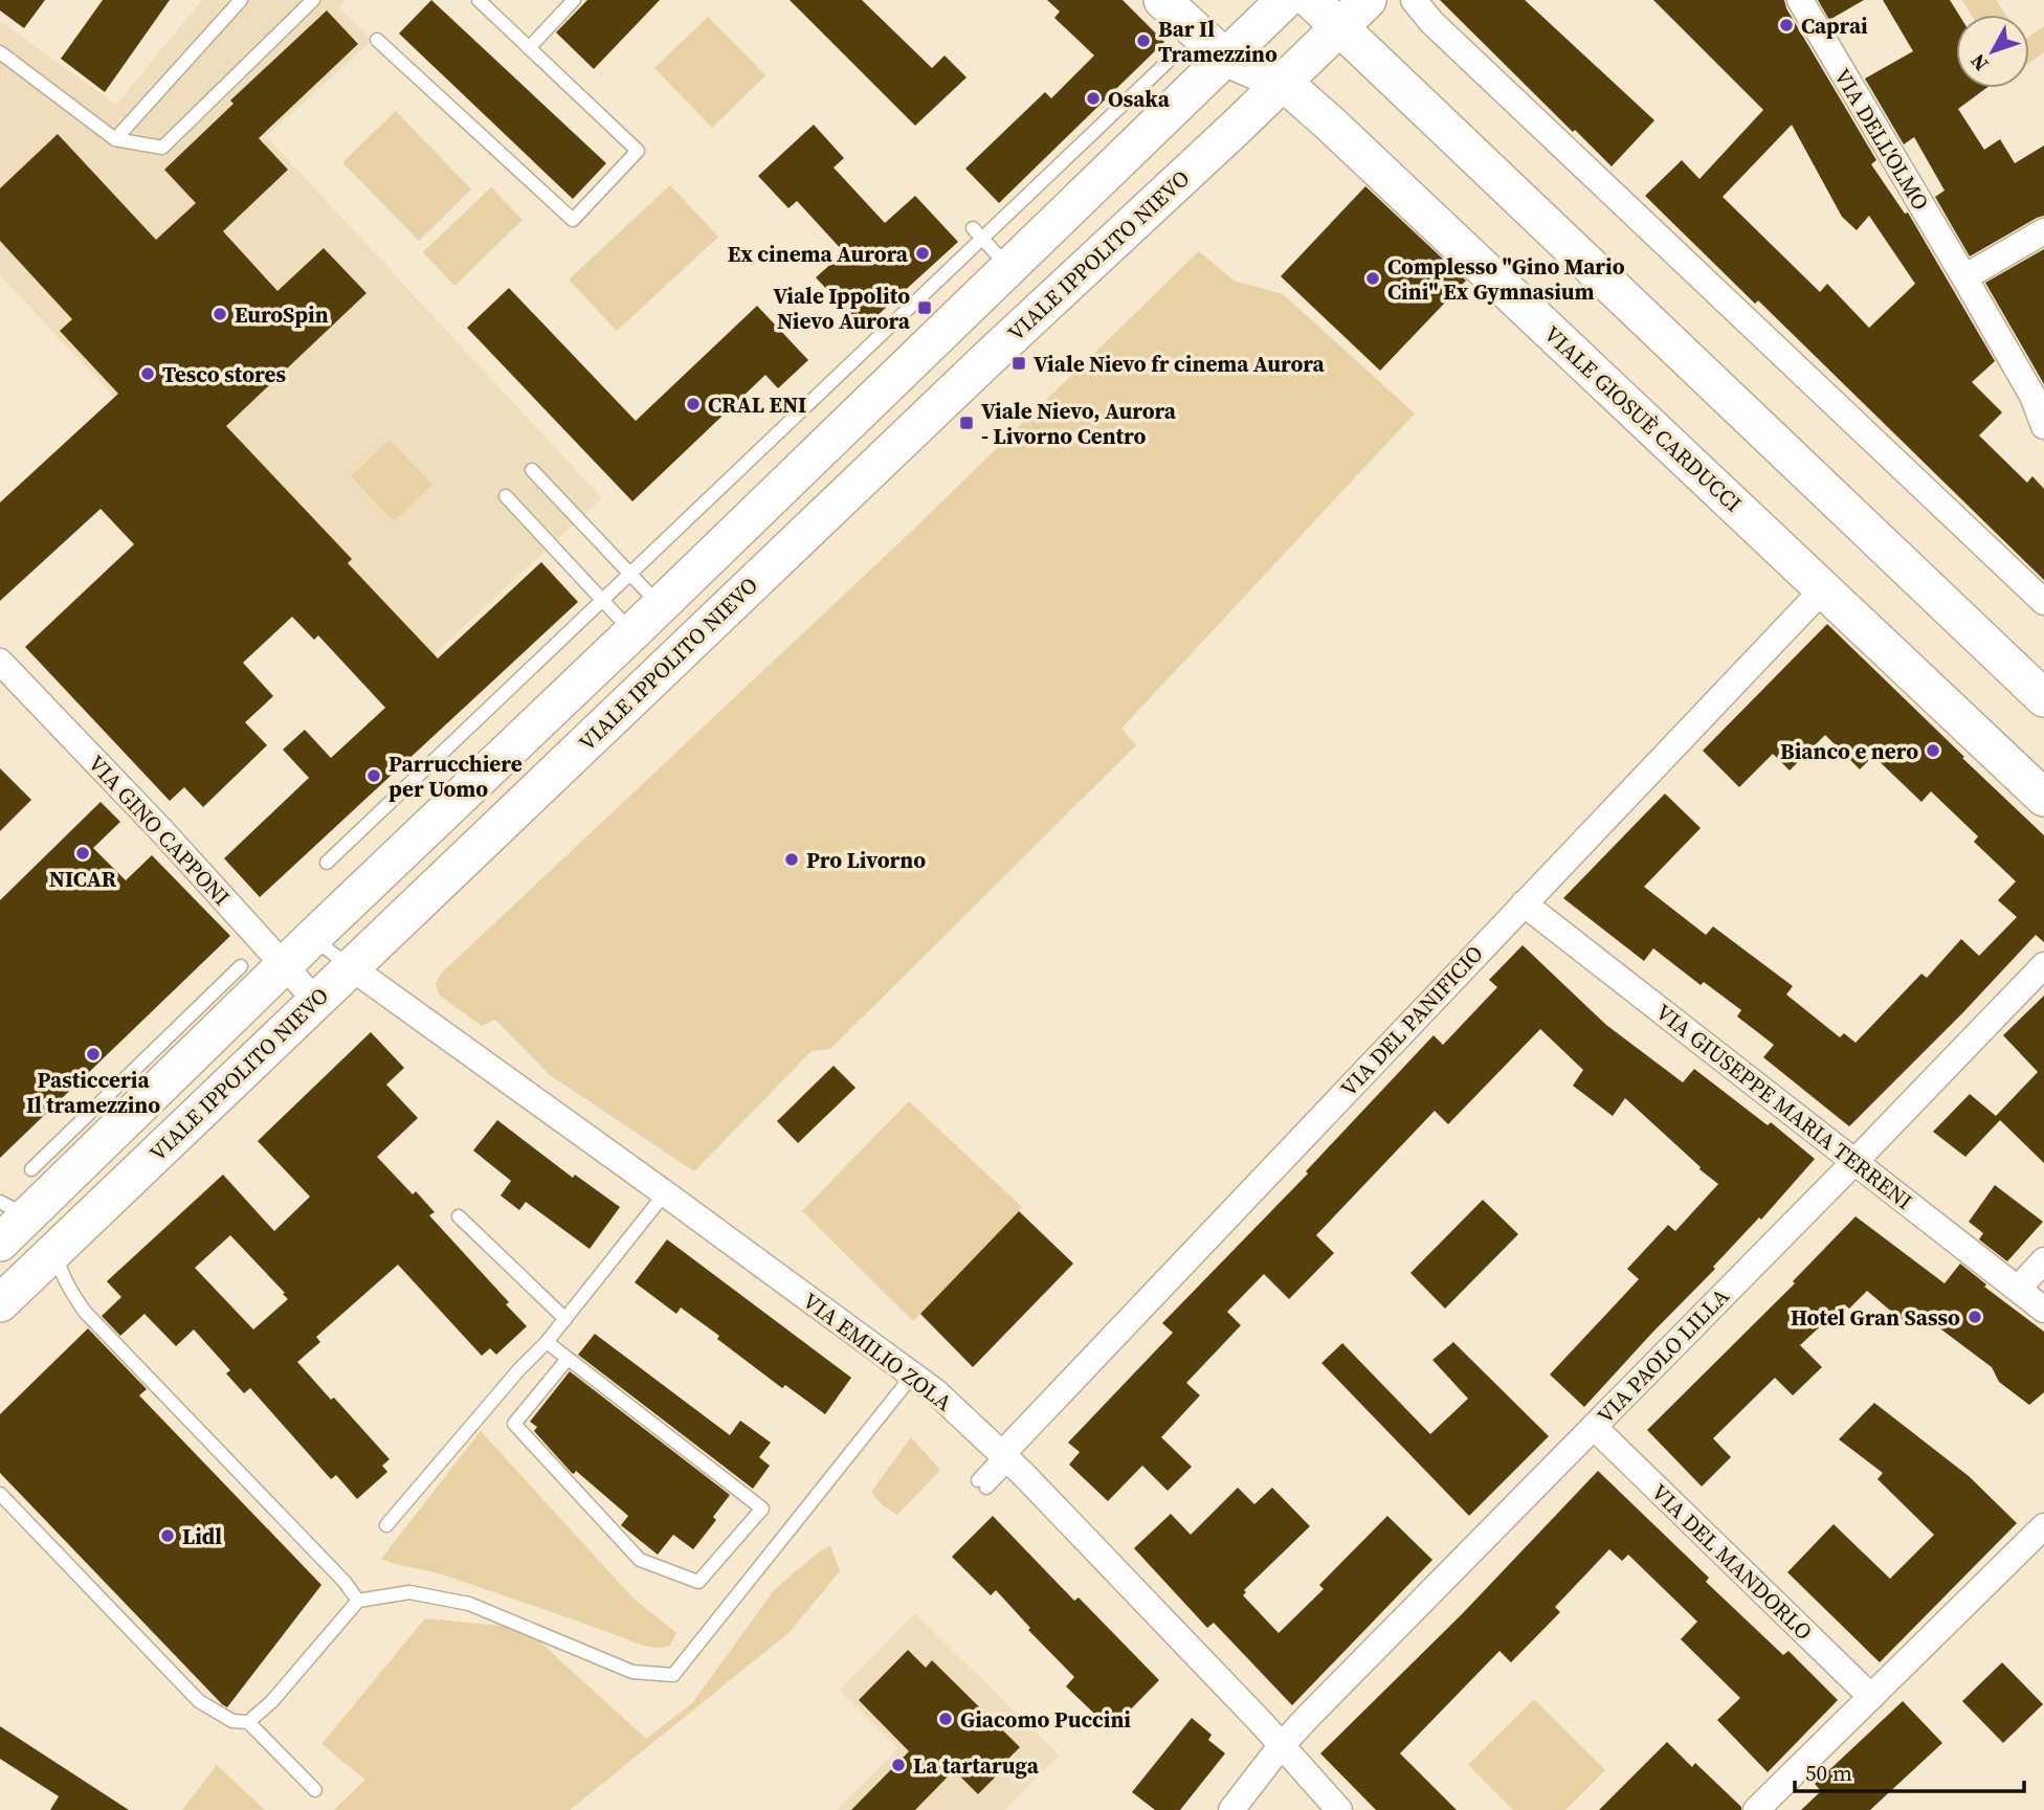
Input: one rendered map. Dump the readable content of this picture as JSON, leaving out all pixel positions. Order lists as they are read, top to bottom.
{
  "streets": {
    "main road": ["VIALE IPPOLITO NIEVO", "VIALE GIOSUÈ CARDUCCI"],
    "street": [
      "VIA DELL'OLMO",
      "VIA GINO CAPPONI",
      "VIA DEL PANIFICIO",
      "VIA GIUSEPPE MARIA TERRENI",
      "VIA EMILIO ZOLA",
      "VIA PAOLO LILLA",
      "VIA DEL MANDORLO"
    ]
  },
  "crossings": [
    ["VIALE IPPOLITO NIEVO", "VIALE GIOSUÈ CARDUCCI"],
    ["VIALE IPPOLITO NIEVO", "VIA GINO CAPPONI"],
    ["VIALE IPPOLITO NIEVO", "VIA EMILIO ZOLA"],
    ["VIALE GIOSUÈ CARDUCCI", "VIA DEL PANIFICIO"],
    ["VIA DEL PANIFICIO", "VIA GIUSEPPE MARIA TERRENI"],
    ["VIA DEL PANIFICIO", "VIA EMILIO ZOLA"],
    ["VIA GIUSEPPE MARIA TERRENI", "VIA PAOLO LILLA"],
    ["VIA EMILIO ZOLA", "VIA PAOLO LILLA"],
    ["VIA PAOLO LILLA", "VIA DEL MANDORLO"]
  ],
  "places": {
    "other": [
      "Caprai",
      "Bar Il Tramezzino",
      "Osaka",
      "Ex cinema Aurora",
      "Complesso \"Gino Mario Cini\" Ex Gymnasium",
      "EuroSpin",
      "Tesco stores",
      "CRAL ENI",
      "Bianco e nero",
      "Parrucchiere per Uomo",
      "NICAR",
      "Pro Livorno",
      "Pasticceria Il tramezzino",
      "Hotel Gran Sasso",
      "Lidl",
      "Giacomo Puccini",
      "La tartaruga"
    ],
    "transit": ["Viale Ippolito Nievo Aurora", "Viale Nievo fr cinema Aurora", "Viale Nievo, Aurora - Livorno Centro"]
  },
  "scale_bar": "50 m",
  "north": "bottom left"
}
